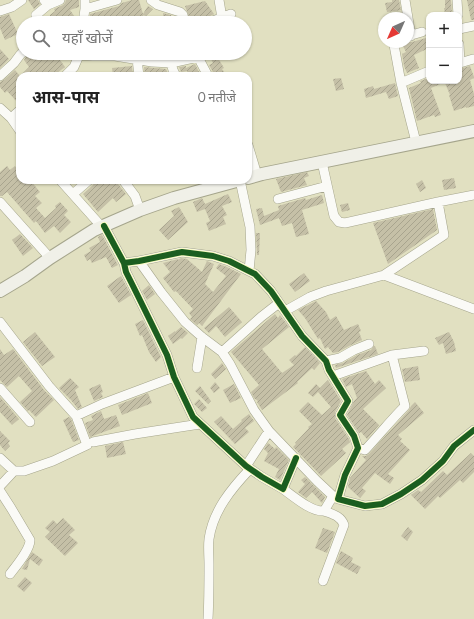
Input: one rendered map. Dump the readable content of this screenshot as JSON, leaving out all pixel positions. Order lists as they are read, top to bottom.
{
  "north": "bottom left",
  "page": {
    "map_buttons": ["+", "−"],
    "search": "यहाँ खोजें",
    "heading": ["आस-पास", "0 नतीजे"]
  }
}
